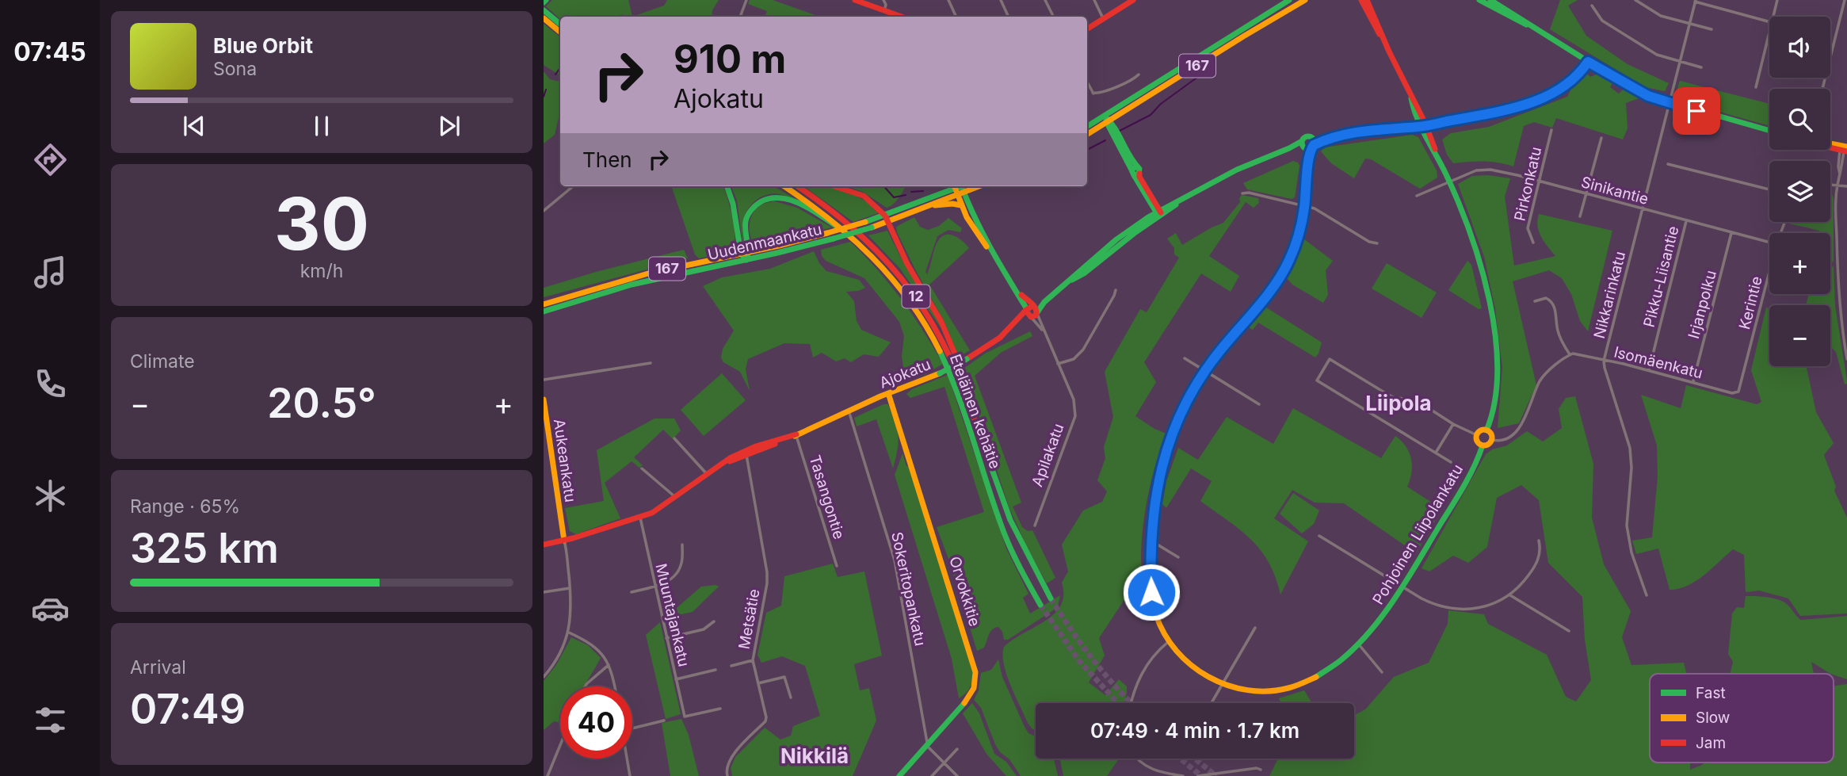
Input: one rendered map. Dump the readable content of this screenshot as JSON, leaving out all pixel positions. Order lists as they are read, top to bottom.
{
  "streets": {
    "main road": [
      "167",
      "Uudenmaankatu",
      "12",
      "Ajokatu",
      "Eteläinen kehätie",
      "Apilakatu",
      "Aukeankatu",
      "Pohjoinen Liipolankatu",
      "Orvokkitie"
    ],
    "street": [
      "Pirkonkatu",
      "Sinikantie",
      "Pikku-Liisantie",
      "Nikkarinkatu",
      "Kerintie",
      "Irjanpolku",
      "Isomäenkatu",
      "Tasangontie",
      "Sokeritopankatu",
      "Muuntajankatu",
      "Metsätie"
    ]
  },
  "crossings": [
    ["Pirkonkatu", "Sinikantie"],
    ["Sinikantie", "Pikku-Liisantie"],
    ["Sinikantie", "Nikkarinkatu"],
    ["Sinikantie", "Irjanpolku"],
    ["Uudenmaankatu", "Apilakatu"],
    ["Pikku-Liisantie", "Isomäenkatu"],
    ["Nikkarinkatu", "Isomäenkatu"],
    ["Kerintie", "Isomäenkatu"],
    ["Irjanpolku", "Isomäenkatu"],
    ["Ajokatu", "Apilakatu"],
    ["Ajokatu", "Aukeankatu"],
    ["Ajokatu", "Tasangontie"],
    ["Ajokatu", "Sokeritopankatu"],
    ["Ajokatu", "Orvokkitie"],
    ["Ajokatu", "Muuntajankatu"],
    ["Ajokatu", "Metsätie"],
    ["Sokeritopankatu", "Orvokkitie"]
  ],
  "districts": ["Liipola", "Nikkilä"],
  "legend": ["Fast", "Slow", "Jam"],
  "page": {
    "tabs": "07:45",
    "map_buttons": ["+", "−"],
    "turn": ["910 m", "Ajokatu"],
    "song": ["Blue Orbit", "Sona"],
    "then": "Then",
    "tile": [
      ["30", "km/h"],
      "Climate",
      ["Range · 65%", "325 km"],
      ["Arrival", "07:49"]
    ],
    "heat": ["−", "20.5°", "+"],
    "limit": "40",
    "trip": "07:49 · 4 min · 1.7 km"
  }
}
